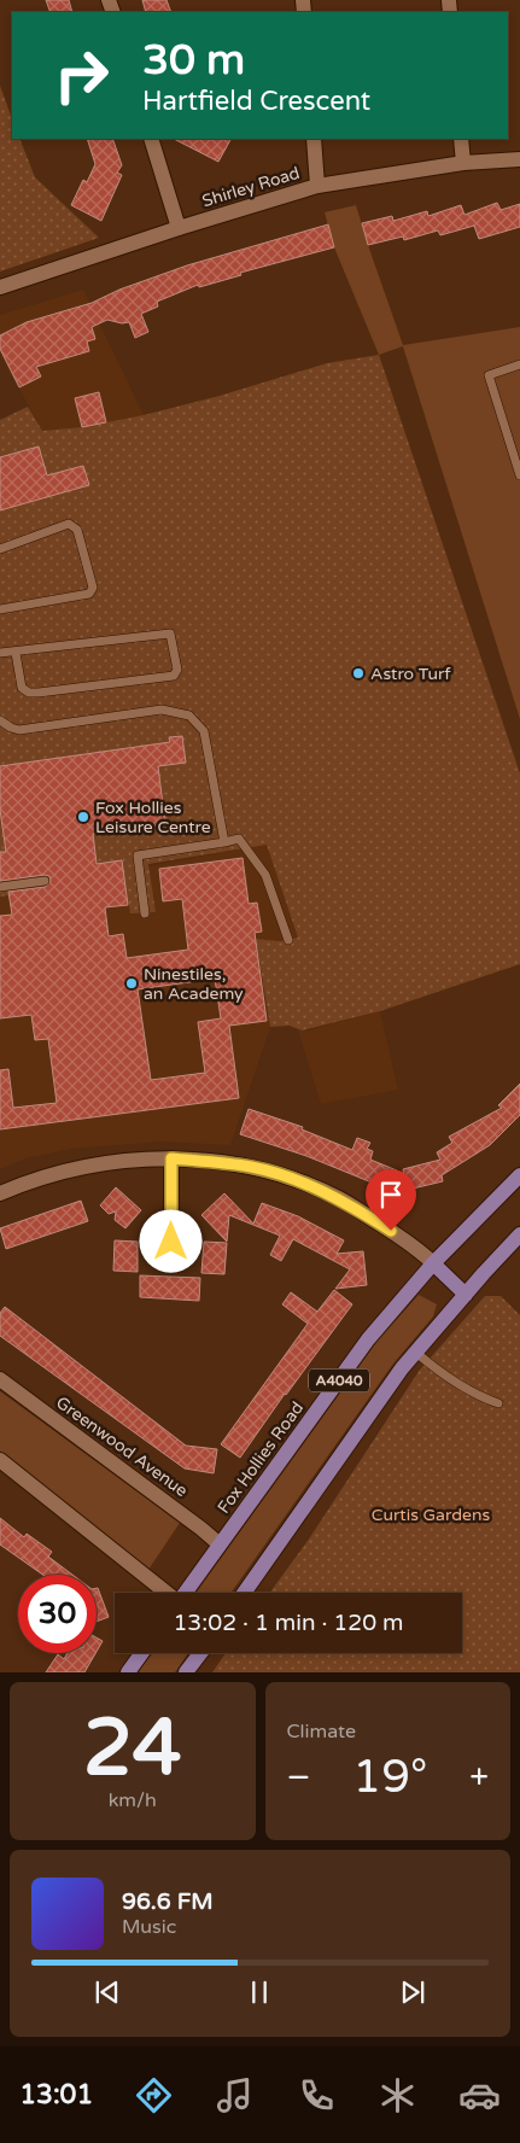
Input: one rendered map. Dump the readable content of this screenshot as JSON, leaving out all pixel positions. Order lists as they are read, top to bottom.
{
  "streets": {
    "main road": ["A4040", "Fox Hollies Road"],
    "street": ["Shirley Road", "Greenwood Avenue"]
  },
  "crossings": [
    ["Greenwood Avenue", "Fox Hollies Road"]
  ],
  "parks": ["Curtis Gardens"],
  "places": ["Astro Turf", "Fox Hollies Leisure Centre", "Ninestiles, an Academy"],
  "page": {
    "turn": ["30 m", "Hartfield Crescent"],
    "limit": "30",
    "trip": "13:02 · 1 min · 120 m",
    "tile": [
      ["24", "km/h"],
      "Climate"
    ],
    "heat": ["−", "19°", "+"],
    "song": ["96.6 FM", "Music"],
    "tabs": "13:01"
  }
}
